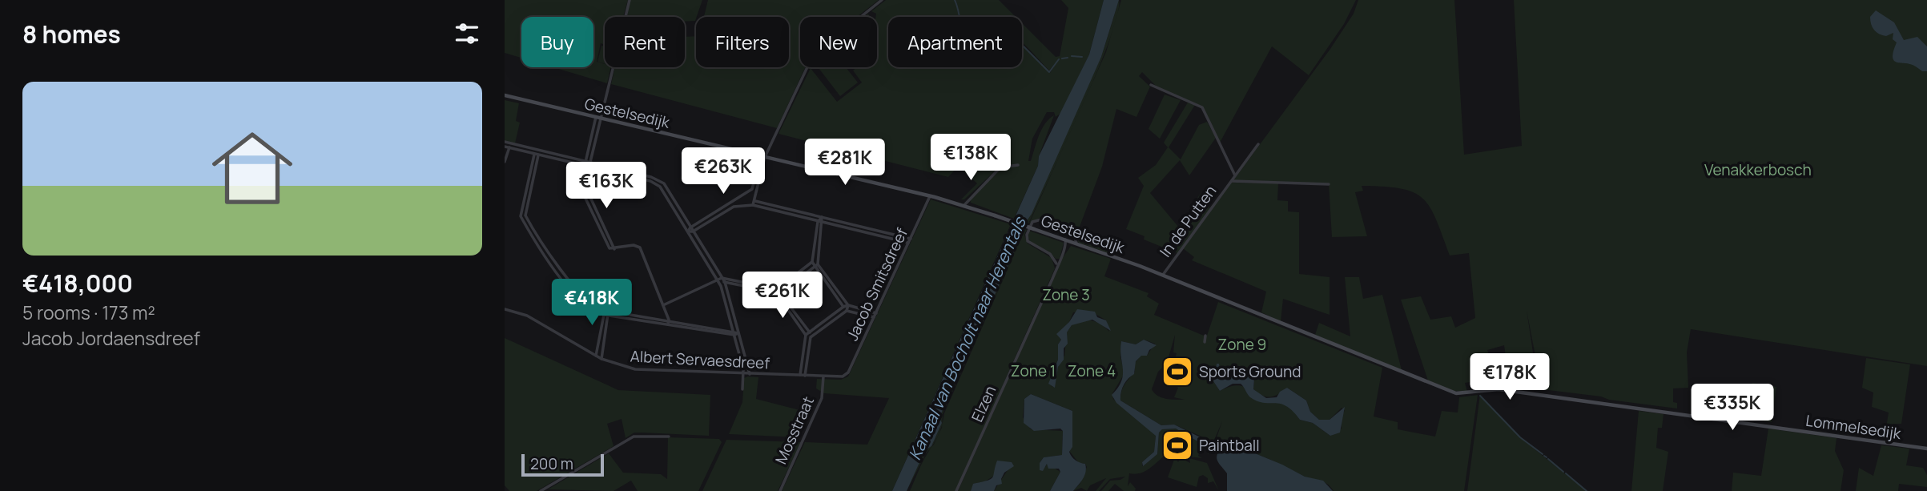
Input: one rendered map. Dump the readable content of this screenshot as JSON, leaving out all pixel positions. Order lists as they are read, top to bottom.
{
  "streets": {
    "main road": ["Gestelsedijk", "Lommelsedijk"],
    "street": [
      "In de Putten",
      "Jacob Smitsdreef",
      "Albert Servaesdreef",
      "Elzen",
      "Mosstraat"
    ]
  },
  "crossings": [
    ["Gestelsedijk", "In de Putten"],
    ["Gestelsedijk", "Jacob Smitsdreef"],
    ["Gestelsedijk", "Elzen"],
    ["Gestelsedijk", "Lommelsedijk"],
    ["Jacob Smitsdreef", "Albert Servaesdreef"],
    ["Albert Servaesdreef", "Mosstraat"]
  ],
  "water": ["Kanaal van Bocholt naar Herentals"],
  "parks": [
    "Venakkerbosch",
    "Zone 3",
    "Zone 9",
    "Zone 1",
    "Zone 4"
  ],
  "places": {
    "sports": ["Sports Ground", "Paintball"]
  },
  "scale_bar": "200 m",
  "page": {
    "heading": "8 homes",
    "chip": [
      "Buy",
      "Rent",
      "Filters",
      "New",
      "Apartment"
    ],
    "list": [
      {
        "name": "€418,000",
        "note": "5 rooms · 173 m² · Jacob Jordaensdreef"
      }
    ],
    "price": [
      "€138K",
      "€281K",
      "€263K",
      "€163K",
      "€261K",
      "€418K",
      "€178K",
      "€335K"
    ],
    "scale": "200 m"
  }
}
